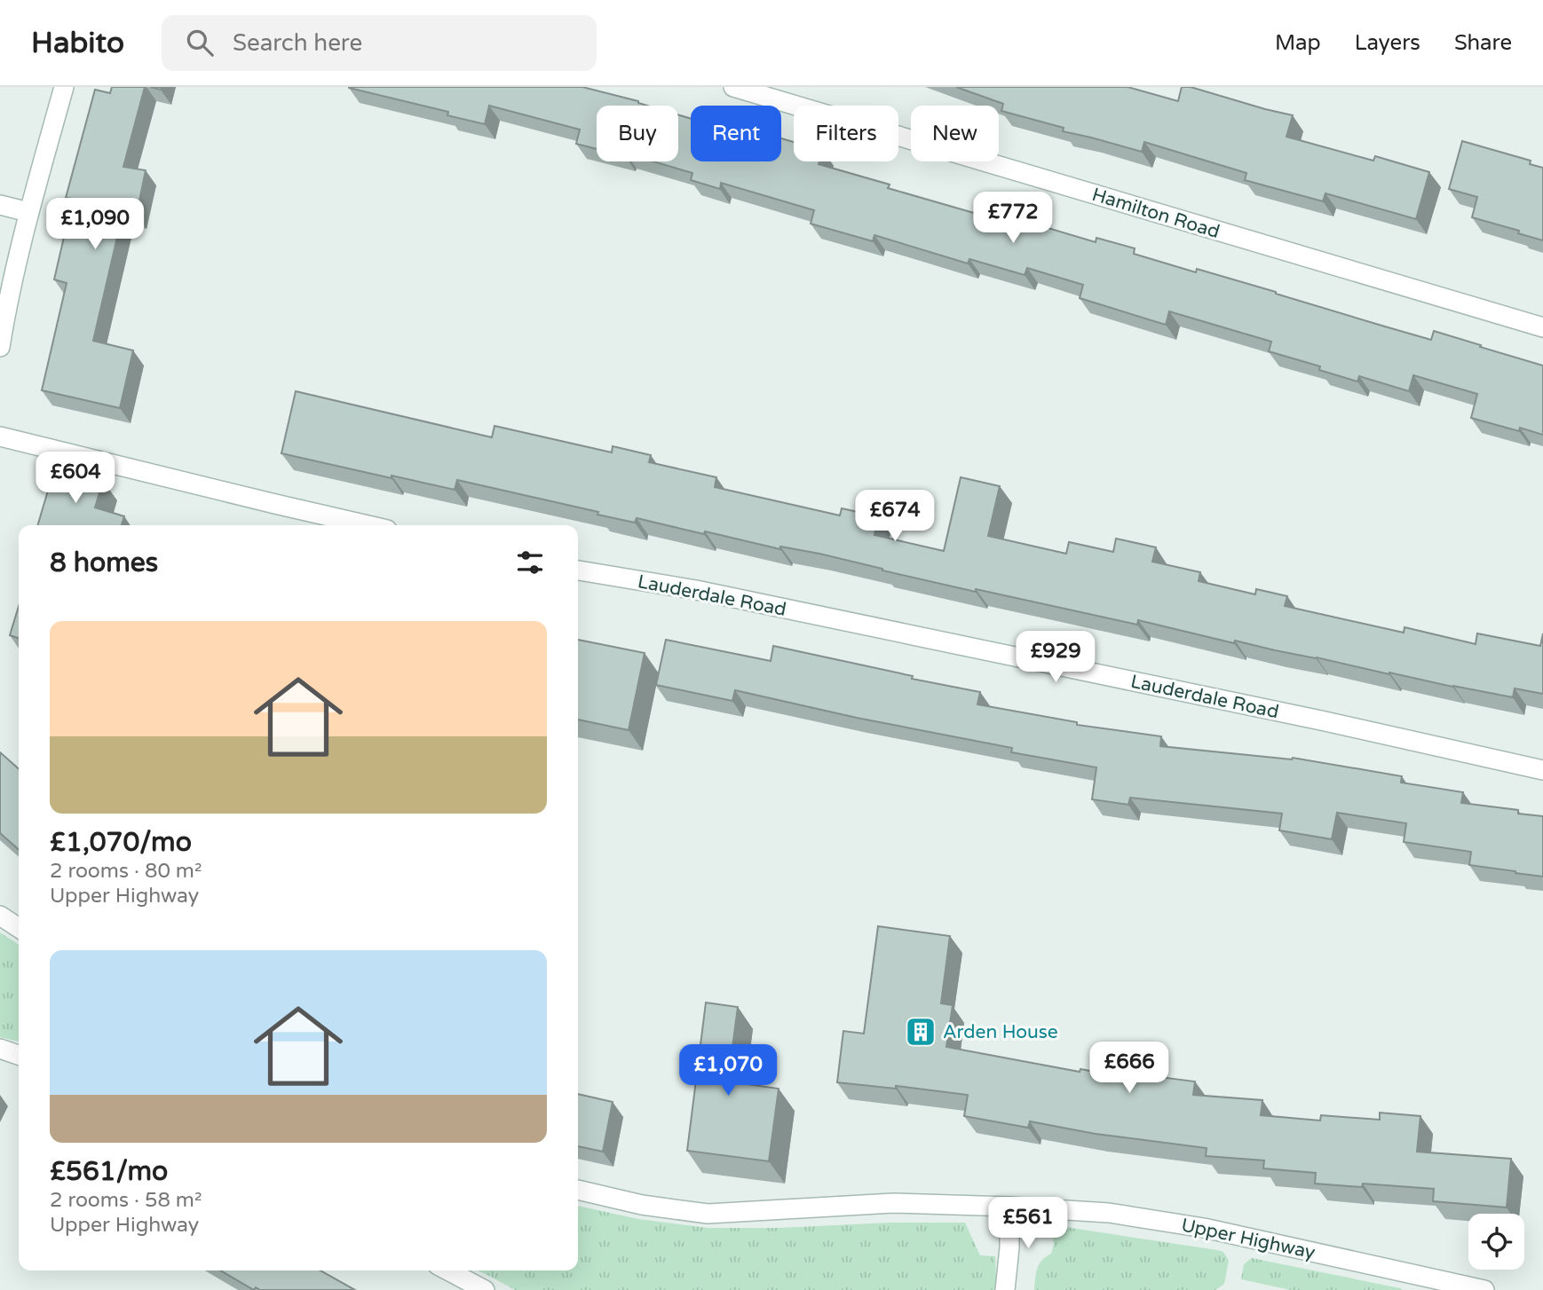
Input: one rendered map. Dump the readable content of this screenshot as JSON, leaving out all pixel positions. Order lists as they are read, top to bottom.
{
  "streets": {
    "street": ["Hamilton Road", "Lauderdale Road", "Upper Highway"]
  },
  "places": {
    "building": ["Arden House"]
  },
  "page": {
    "header": "Habito",
    "search": "Search here",
    "nav": ["Map", "Layers", "Share"],
    "chip": [
      "Buy",
      "Rent",
      "Filters",
      "New"
    ],
    "price": [
      "£772",
      "£1,090",
      "£604",
      "£674",
      "£929",
      "£666",
      "£1,070",
      "£561"
    ],
    "heading": "8 homes",
    "list": [
      {
        "name": "£1,070/mo",
        "note": "2 rooms · 80 m² · Upper Highway"
      },
      {
        "name": "£561/mo",
        "note": "2 rooms · 58 m² · Upper Highway"
      }
    ]
  }
}
